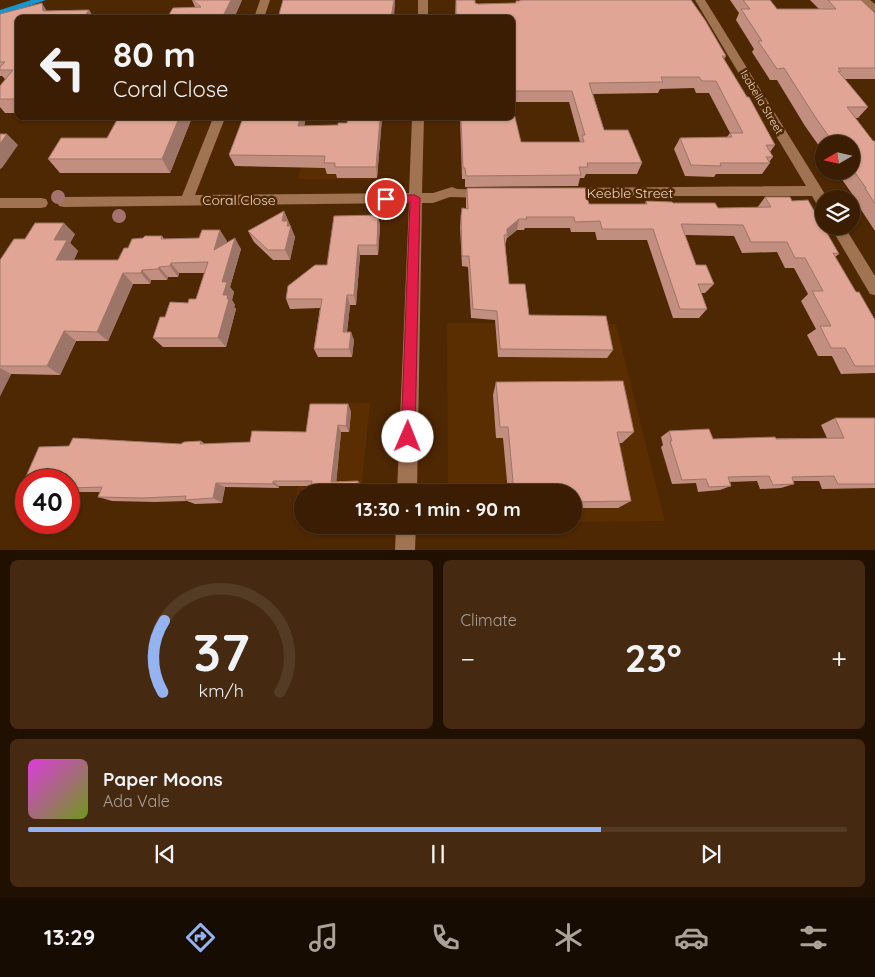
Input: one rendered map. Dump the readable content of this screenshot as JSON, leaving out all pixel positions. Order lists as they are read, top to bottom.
{
  "streets": {
    "street": ["Isabella Street", "Keeble Street", "Coral Close"]
  },
  "north": "left",
  "page": {
    "turn": ["80 m", "Coral Close"],
    "limit": "40",
    "trip": "13:30 · 1 min · 90 m",
    "tile": "Climate",
    "heat": ["−", "23°", "+"],
    "song": ["Paper Moons", "Ada Vale"],
    "tabs": "13:29",
    "gauge": ["37", "km/h"]
  }
}
